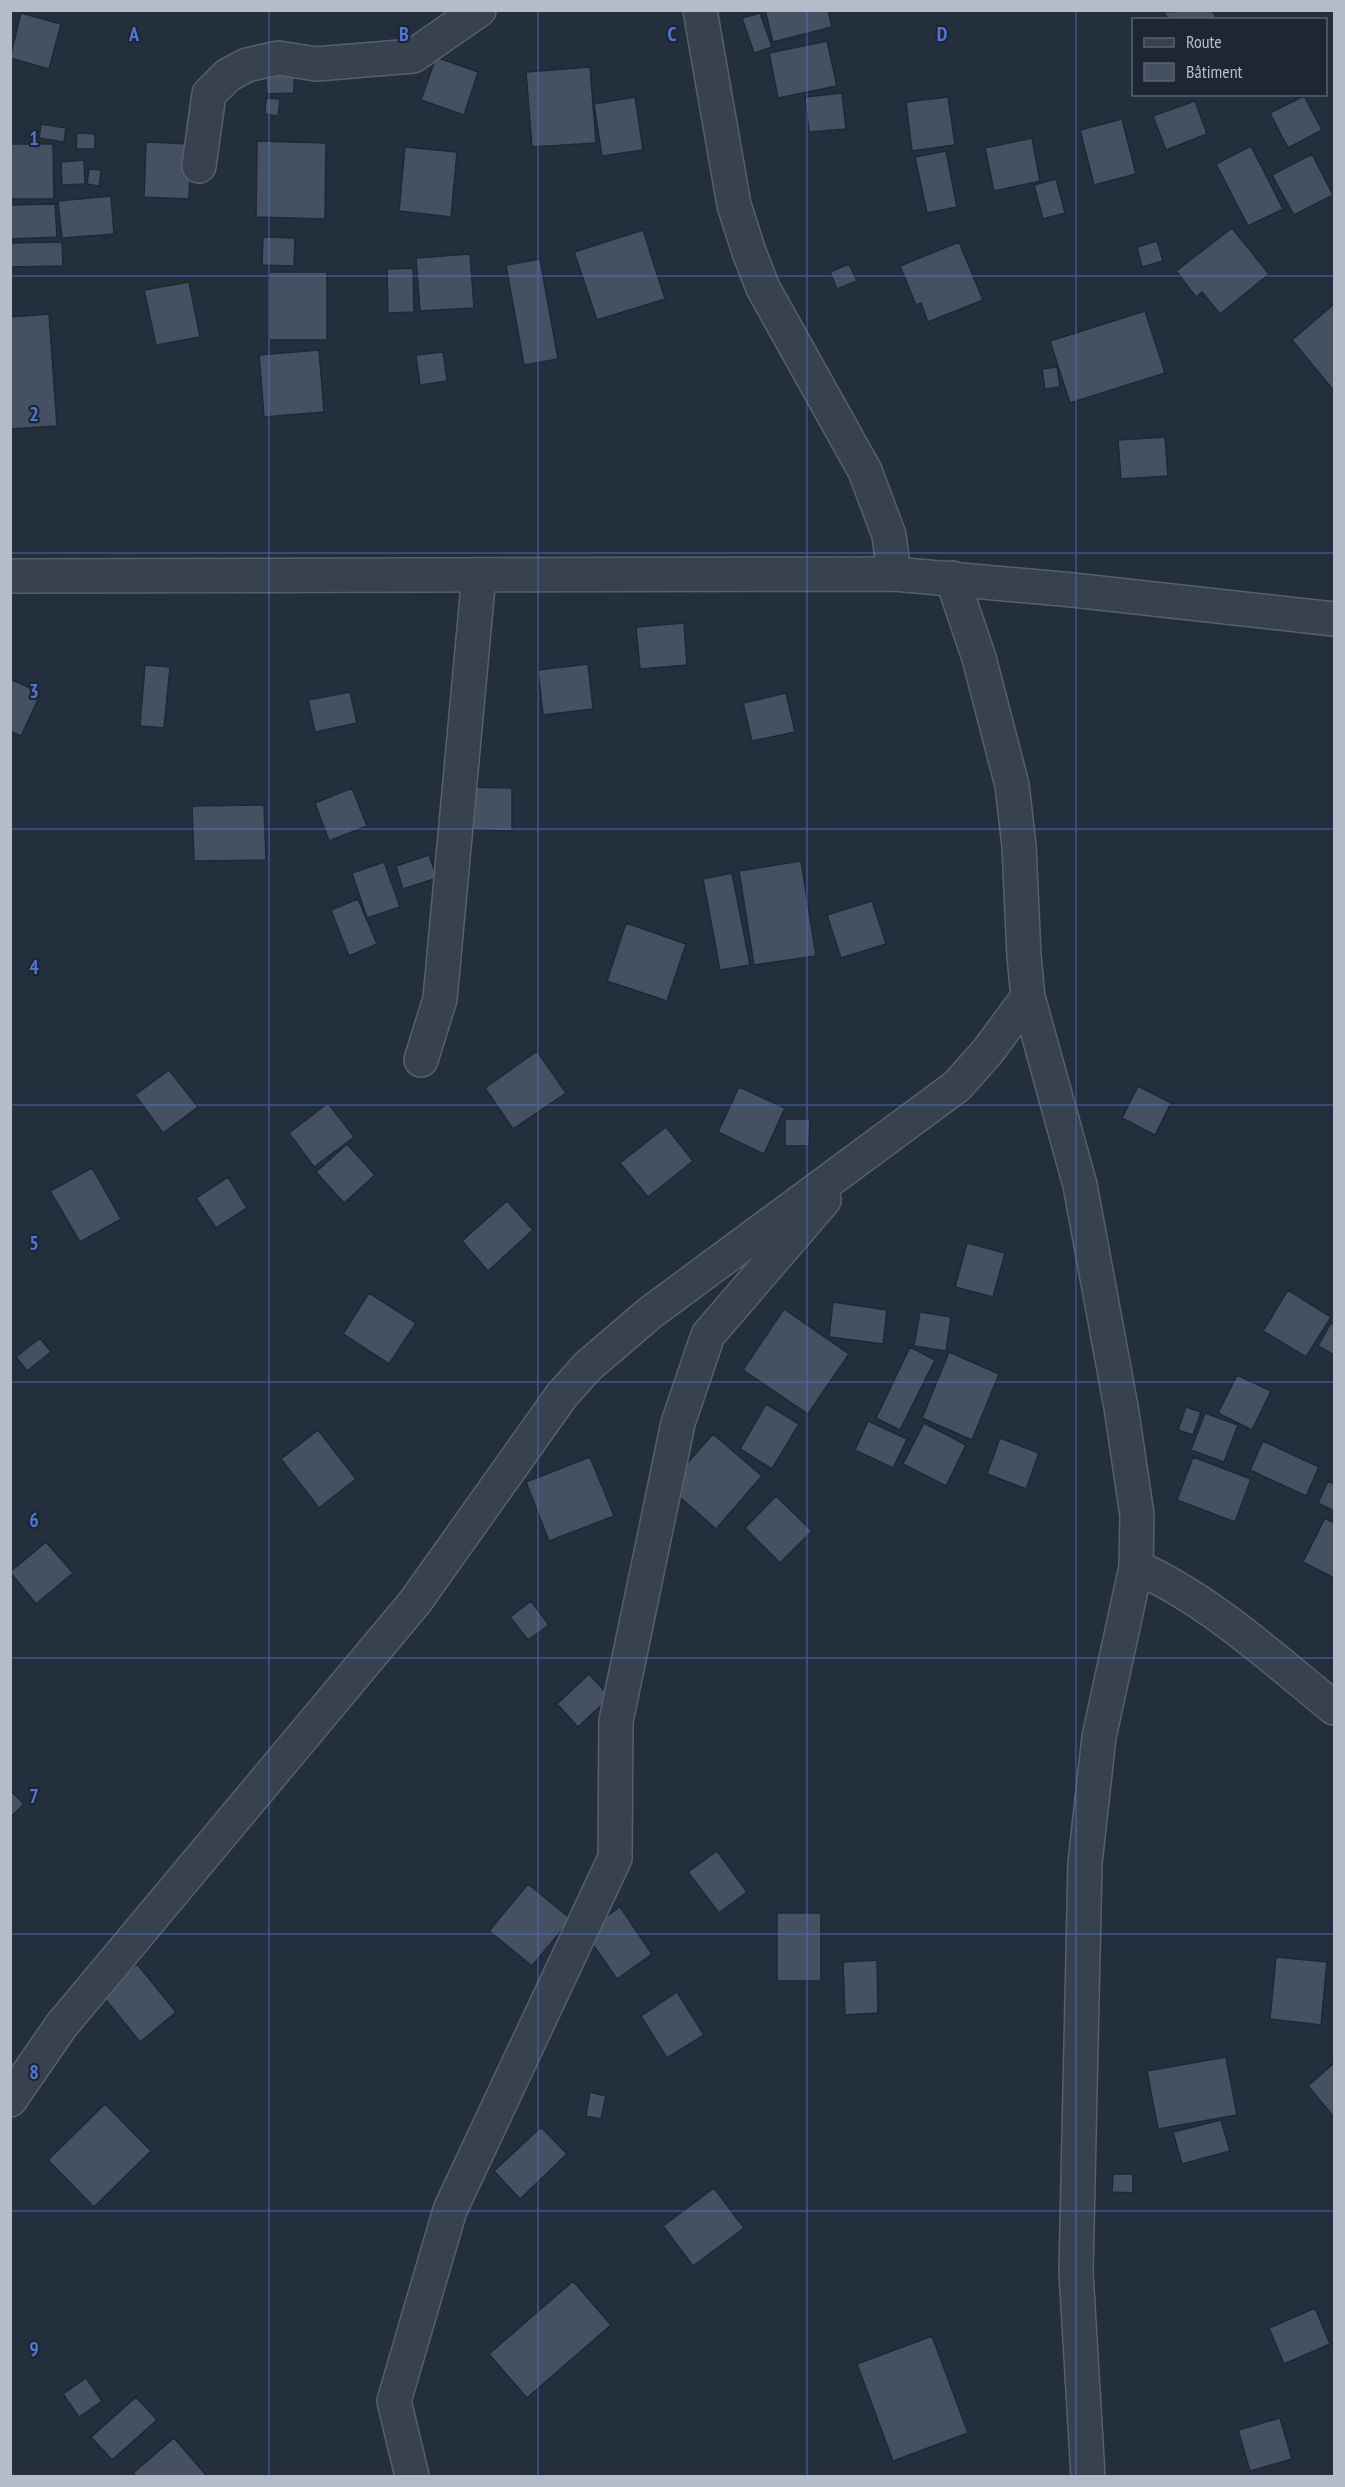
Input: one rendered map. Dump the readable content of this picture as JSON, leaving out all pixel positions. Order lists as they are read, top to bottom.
{
  "legend": ["Route", "Bâtiment"],
  "grid": {
    "columns": [
      "A",
      "B",
      "C",
      "D"
    ],
    "rows": [
      "1",
      "2",
      "3",
      "4",
      "5",
      "6",
      "7",
      "8",
      "9"
    ]
  }
}
